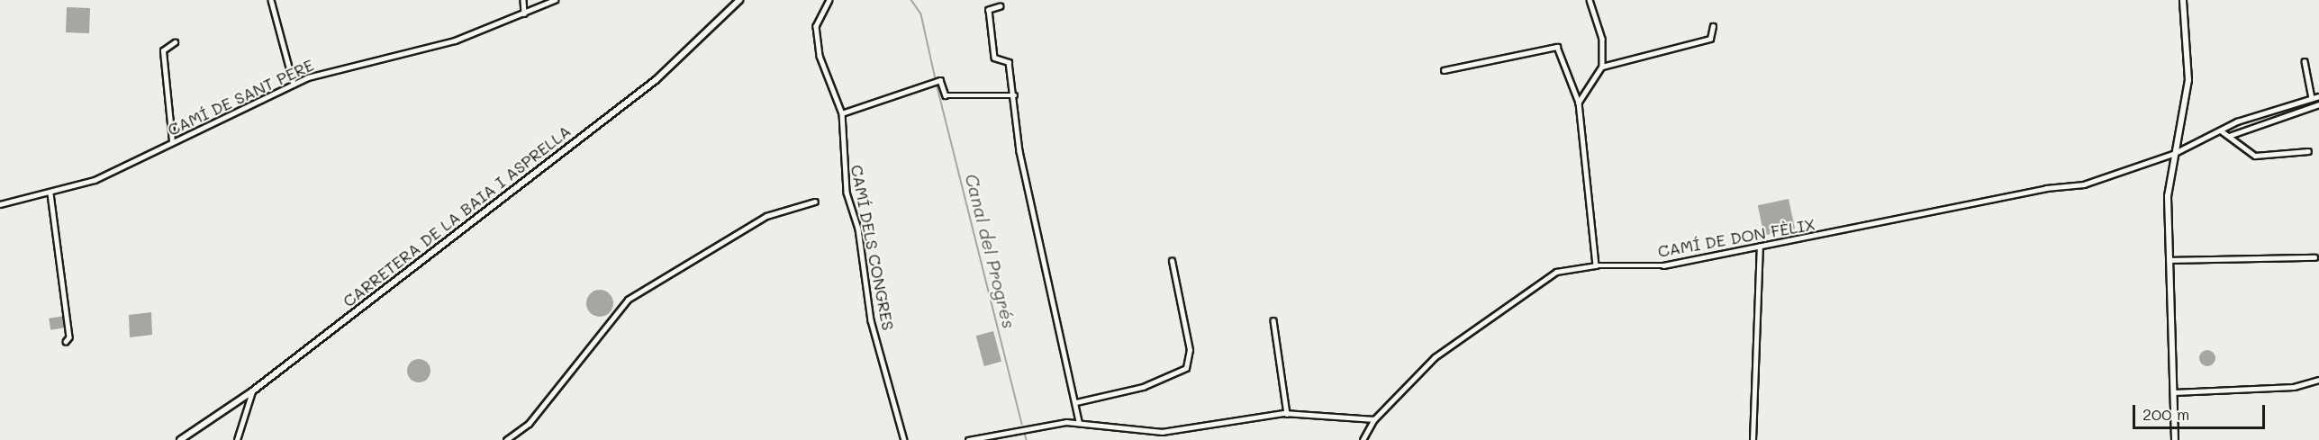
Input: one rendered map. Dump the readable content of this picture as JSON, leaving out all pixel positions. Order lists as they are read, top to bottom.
{
  "streets": {
    "main road": ["CARRETERA DE LA BAIA I ASPRELLA"],
    "street": ["CAMÍ DE SANT PERE", "CAMÍ DE DON FÈLIX", "CAMÍ DELS CONGRES"]
  },
  "water": ["Canal del Progrés"],
  "scale_bar": "200 m"
}
